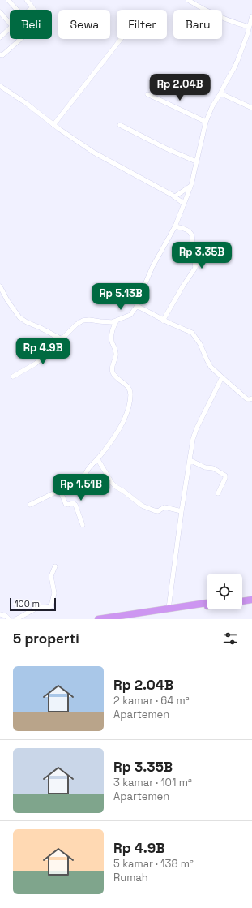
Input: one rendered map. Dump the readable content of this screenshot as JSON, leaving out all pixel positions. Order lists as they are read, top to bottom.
{
  "scale_bar": "100 m",
  "page": {
    "chip": [
      "Beli",
      "Sewa",
      "Filter",
      "Baru"
    ],
    "price": [
      "Rp 2.04B",
      "Rp 3.35B",
      "Rp 5.13B",
      "Rp 4.9B",
      "Rp 1.51B"
    ],
    "scale": "100 m",
    "heading": "5 properti",
    "list": [
      {
        "name": "Rp 2.04B",
        "note": "2 kamar · 64 m² · Apartemen"
      },
      {
        "name": "Rp 3.35B",
        "note": "3 kamar · 101 m² · Apartemen"
      },
      {
        "name": "Rp 4.9B",
        "note": "5 kamar · 138 m² · Rumah"
      }
    ]
  }
}
